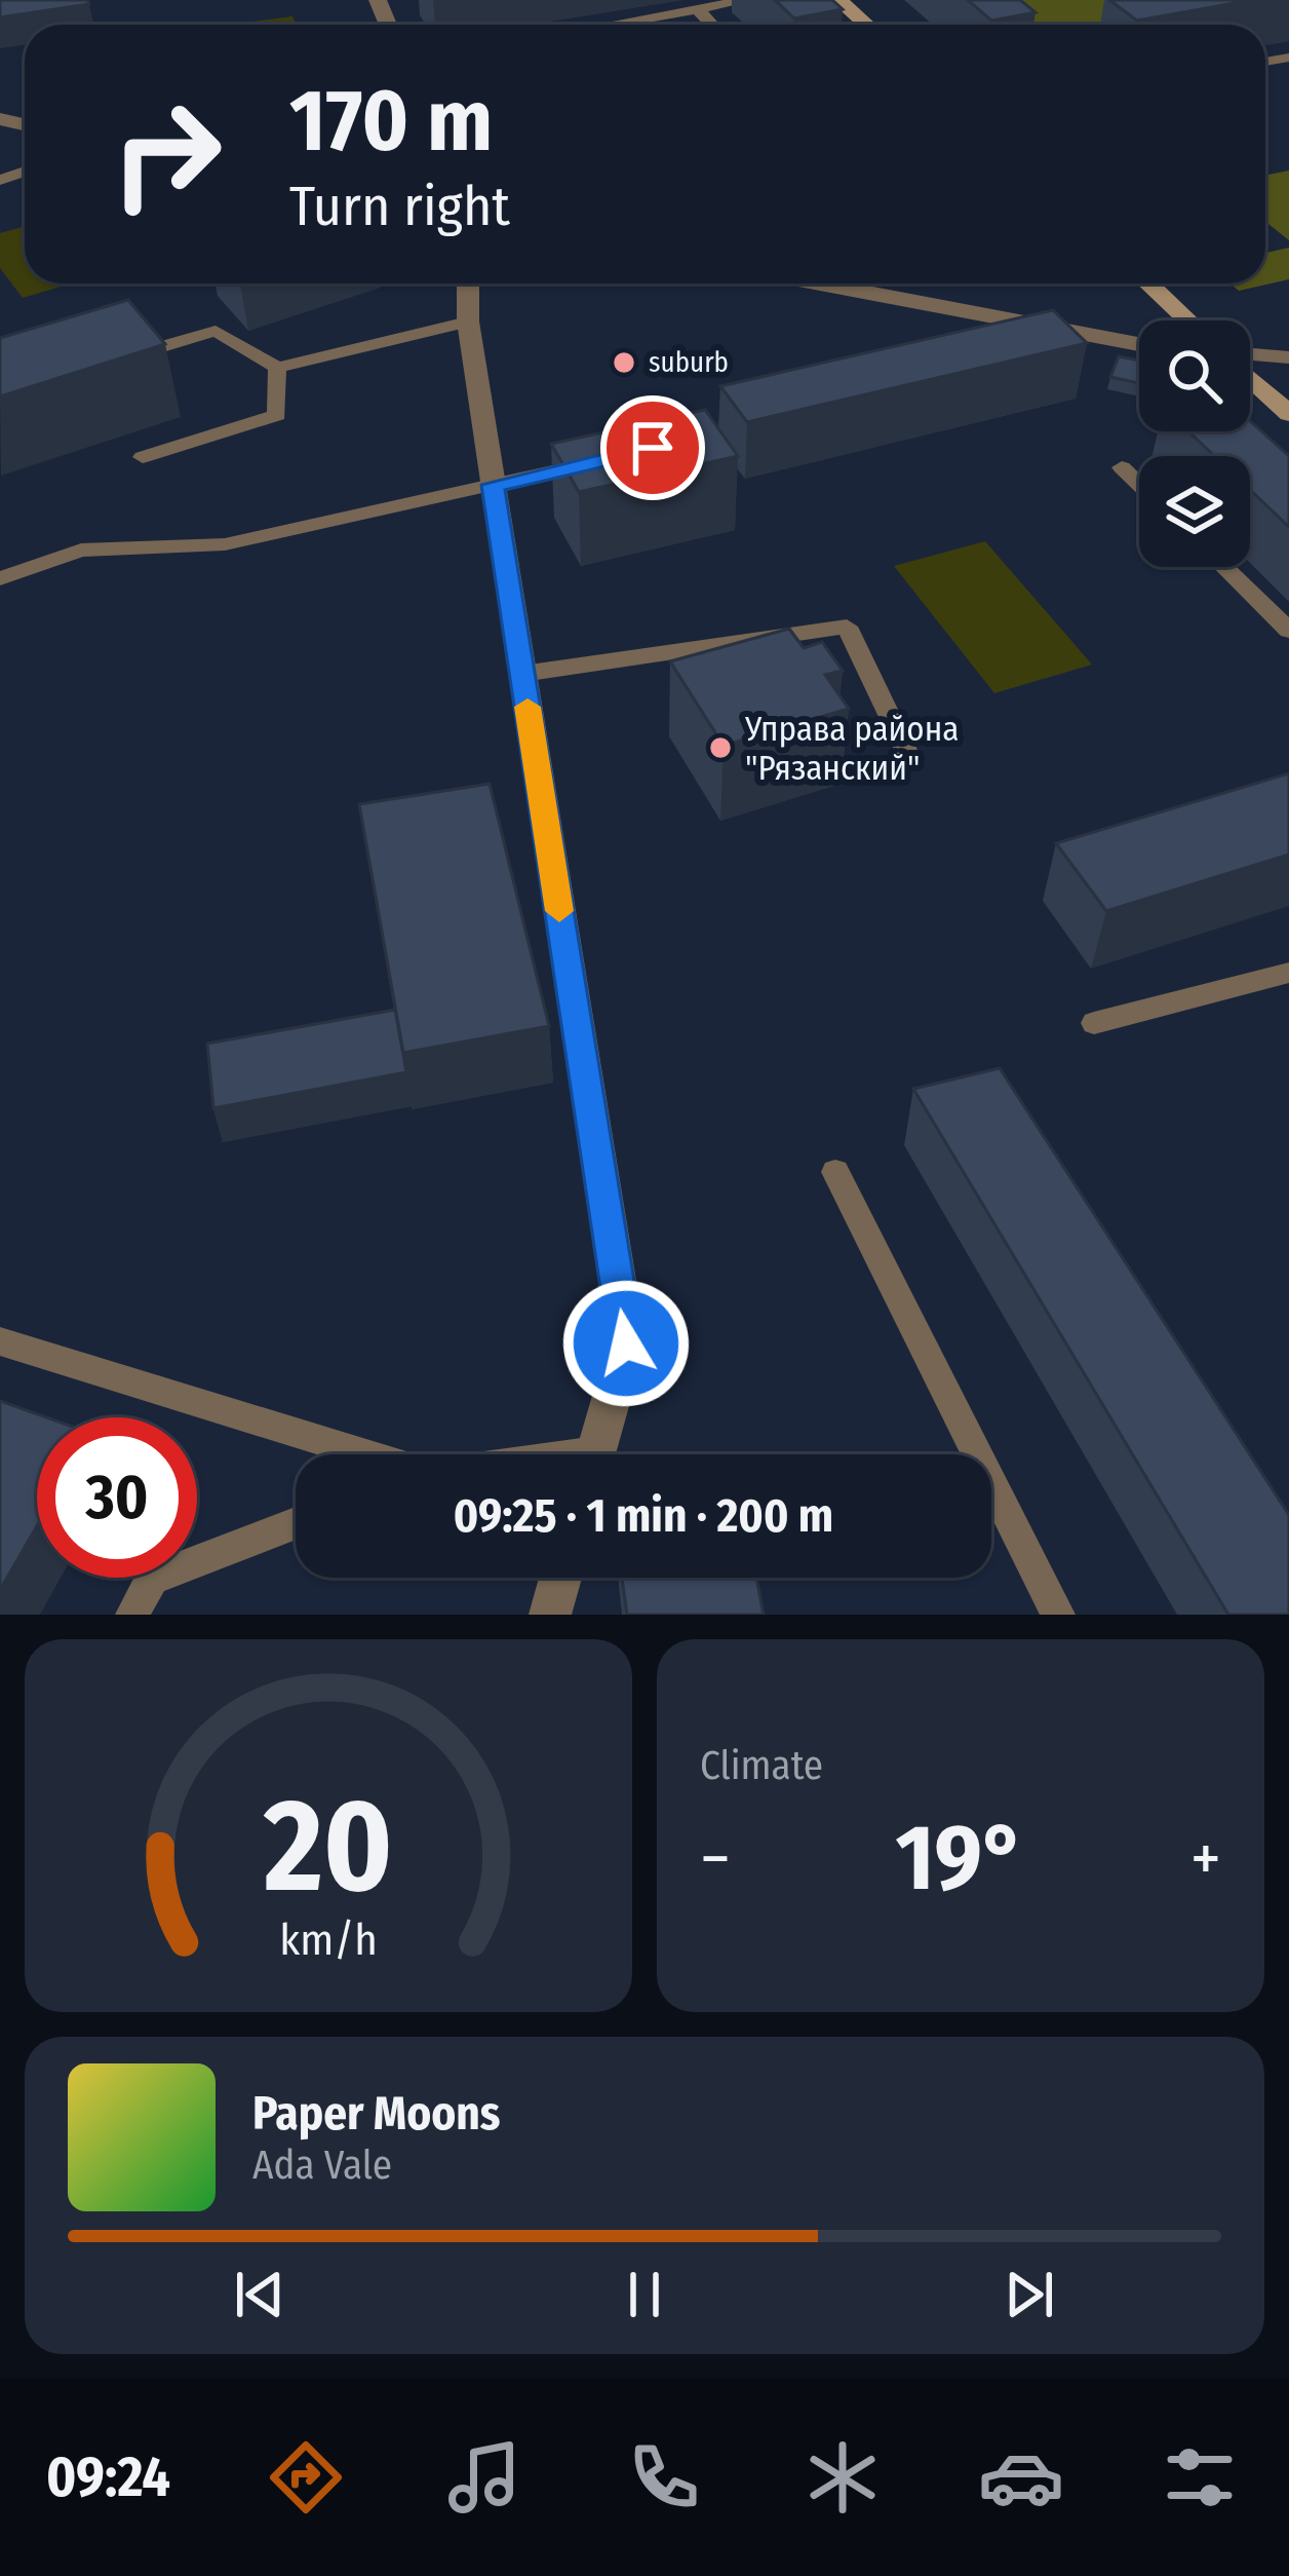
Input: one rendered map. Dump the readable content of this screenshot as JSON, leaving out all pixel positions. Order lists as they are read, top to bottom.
{
  "places": ["suburb", "Управа района \"Рязанский\""],
  "page": {
    "turn": ["170 m", "Turn right"],
    "limit": "30",
    "trip": "09:25 · 1 min · 200 m",
    "tile": "Climate",
    "heat": ["−", "19°", "+"],
    "song": ["Paper Moons", "Ada Vale"],
    "tabs": "09:24",
    "gauge": ["20", "km/h"]
  }
}
